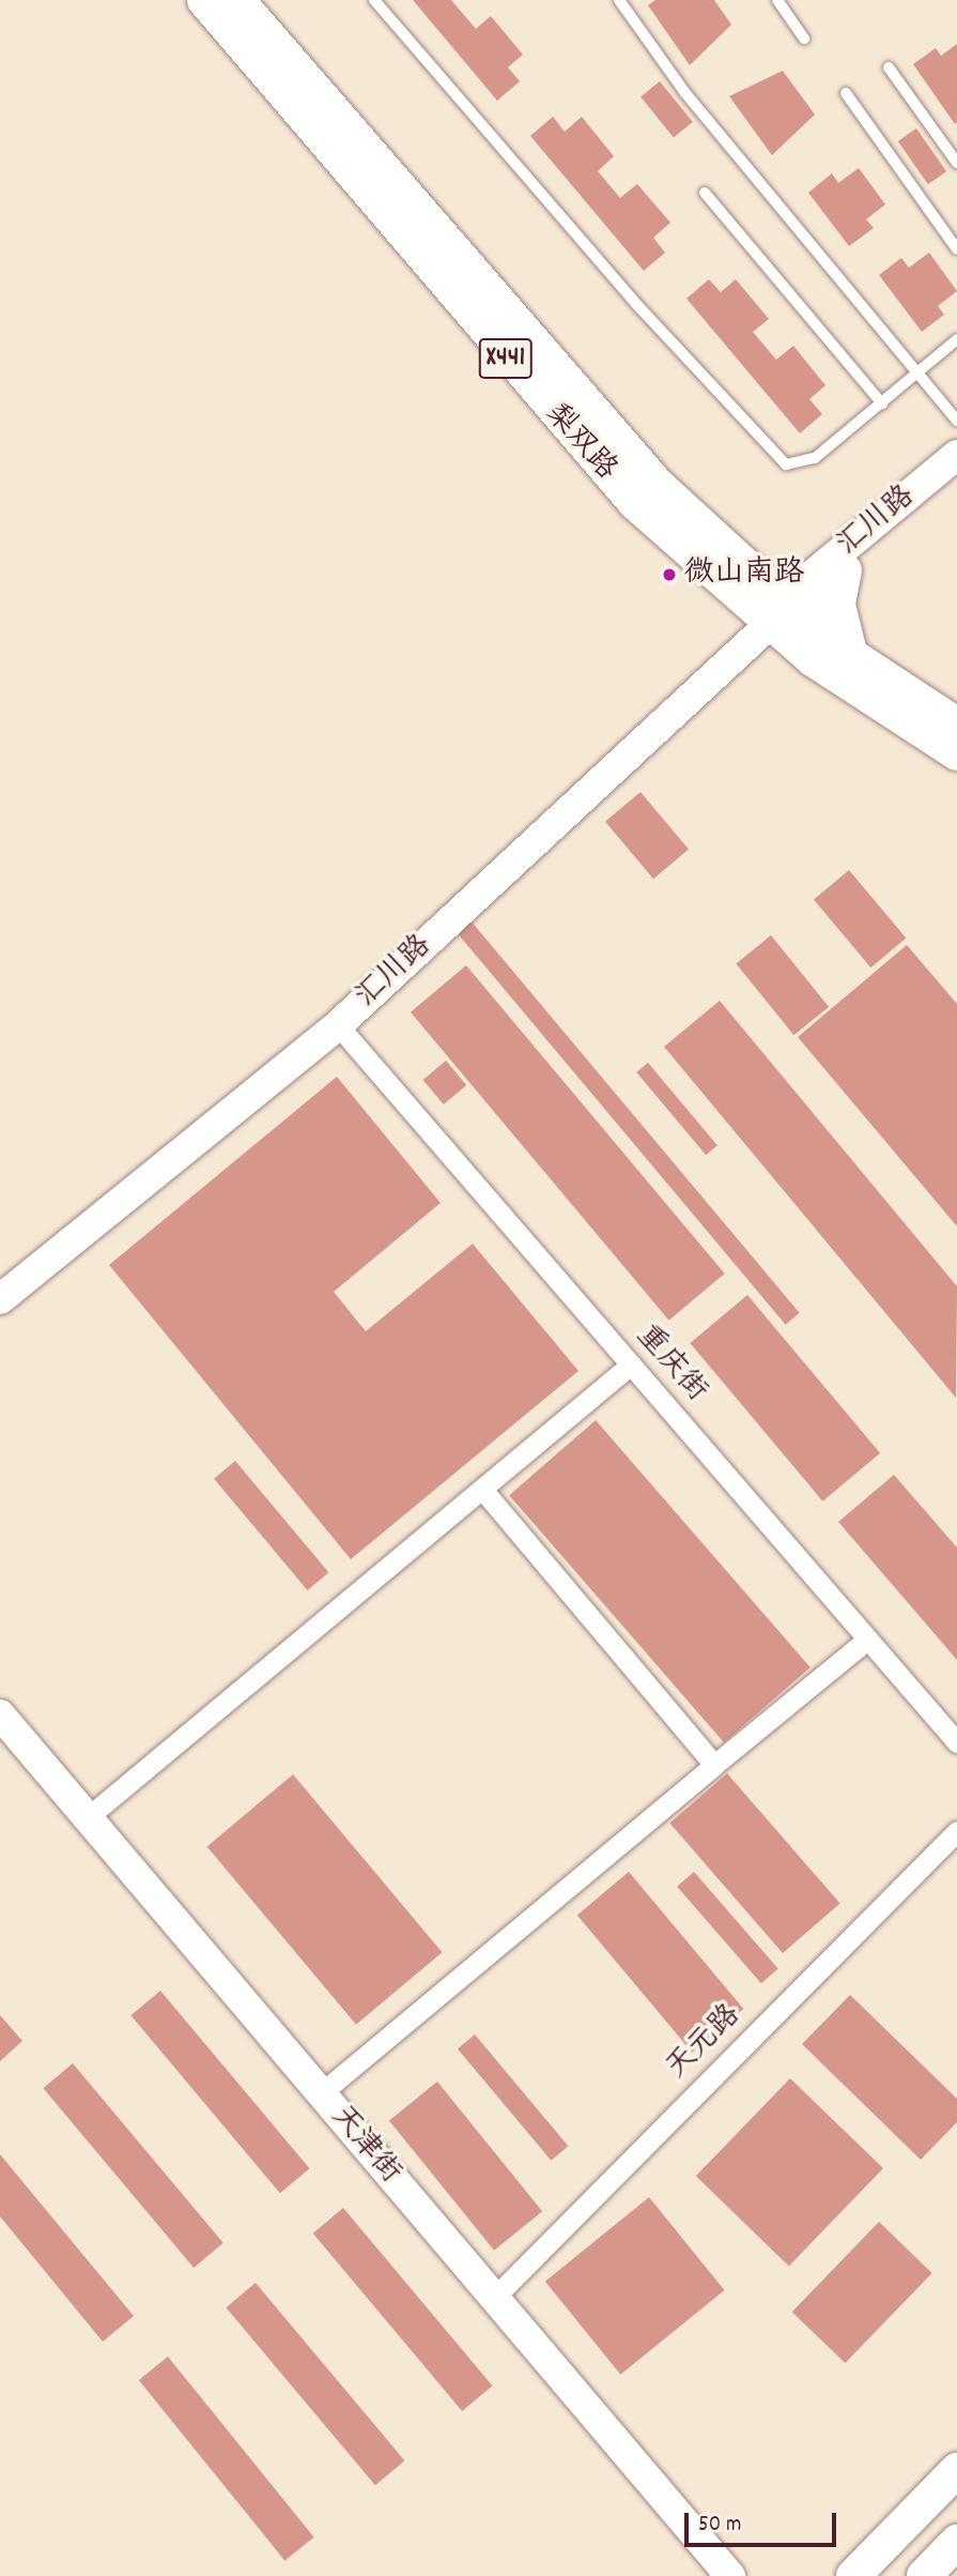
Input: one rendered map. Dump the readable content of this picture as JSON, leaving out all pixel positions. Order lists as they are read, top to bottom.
{
  "streets": {
    "main road": ["X441", "梨双路"],
    "street": [
      "汇川路",
      "重庆街",
      "天元路",
      "天津街"
    ]
  },
  "crossings": [
    ["梨双路", "汇川路"],
    ["汇川路", "重庆街"],
    ["天元路", "天津街"]
  ],
  "places": ["微山南路"],
  "scale_bar": "50 m"
}
